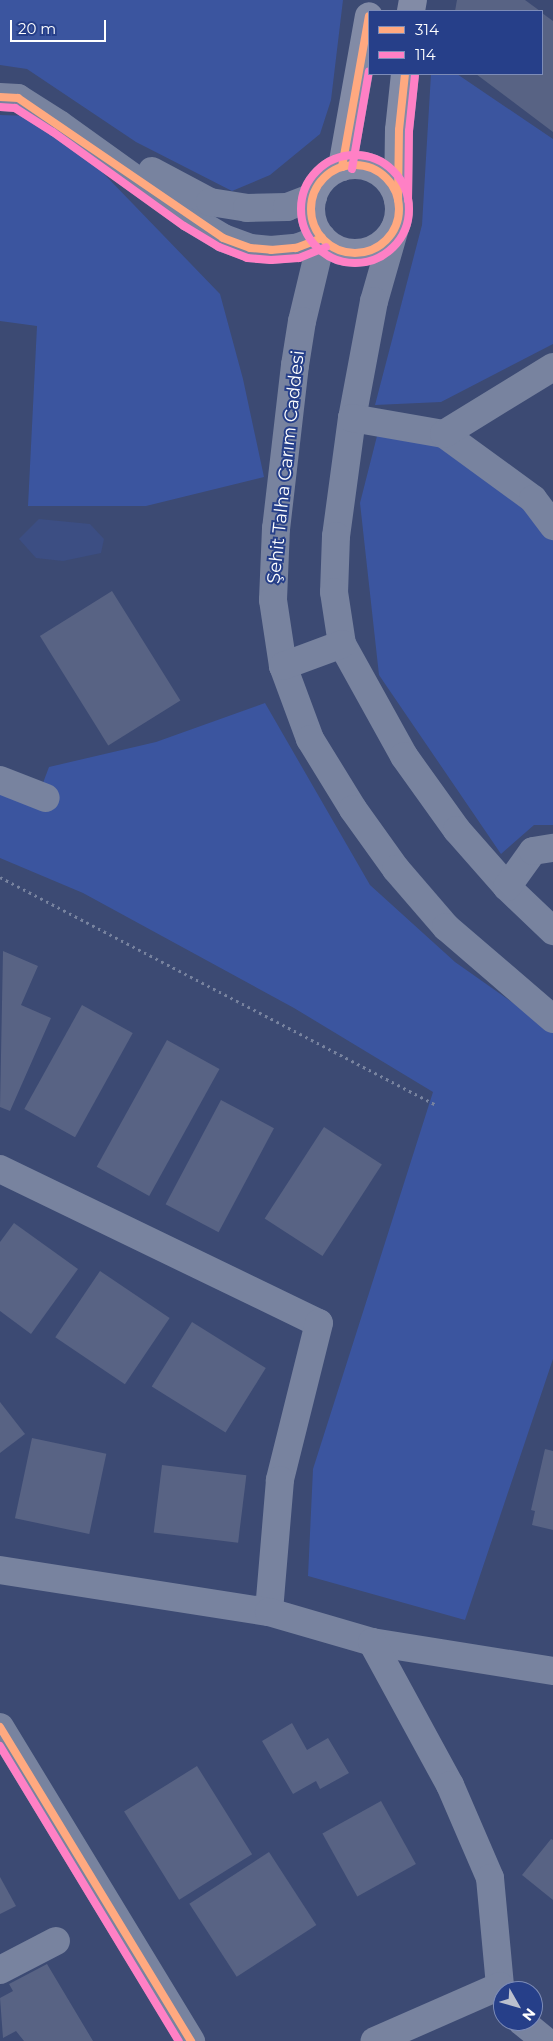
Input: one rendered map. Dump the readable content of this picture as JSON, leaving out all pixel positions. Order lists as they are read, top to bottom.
{
  "streets": {
    "street": ["Şehit Talha Carım Caddesi"]
  },
  "lines": ["transit line 314", "transit line 114"],
  "legend": ["314", "114"],
  "scale_bar": "20 m",
  "north": "bottom right"
}
